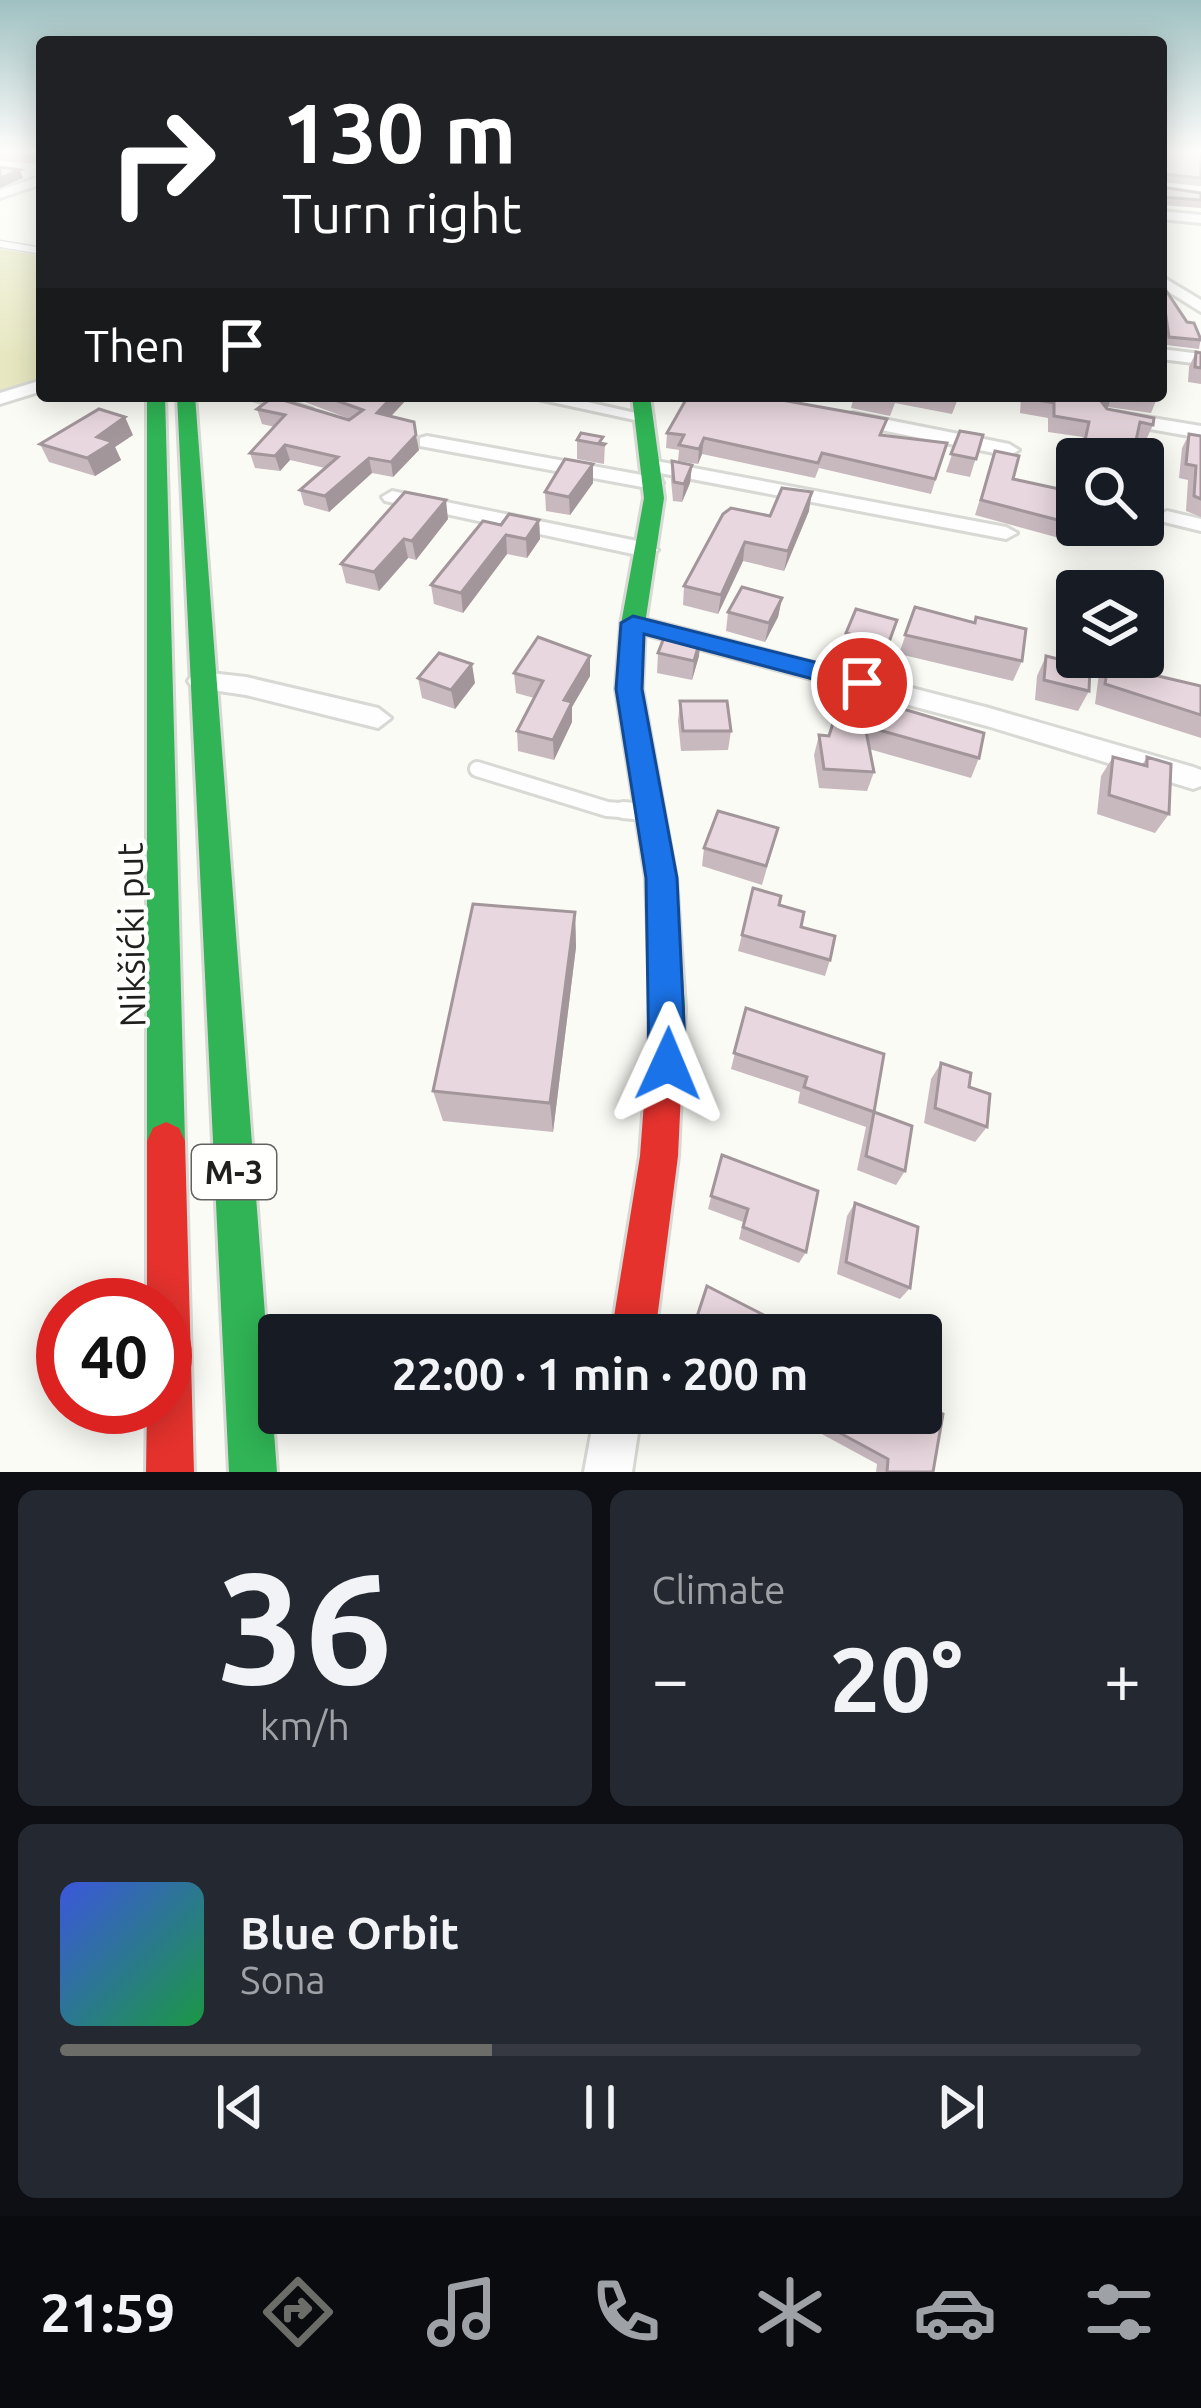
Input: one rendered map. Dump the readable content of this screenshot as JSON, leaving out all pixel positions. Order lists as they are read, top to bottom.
{
  "streets": {
    "main road": ["Nikšićki put", "M-3"]
  },
  "page": {
    "turn": ["130 m", "Turn right"],
    "then": "Then",
    "limit": "40",
    "trip": "22:00 · 1 min · 200 m",
    "tile": [
      ["36", "km/h"],
      "Climate"
    ],
    "heat": ["−", "20°", "+"],
    "song": ["Blue Orbit", "Sona"],
    "tabs": "21:59"
  }
}
